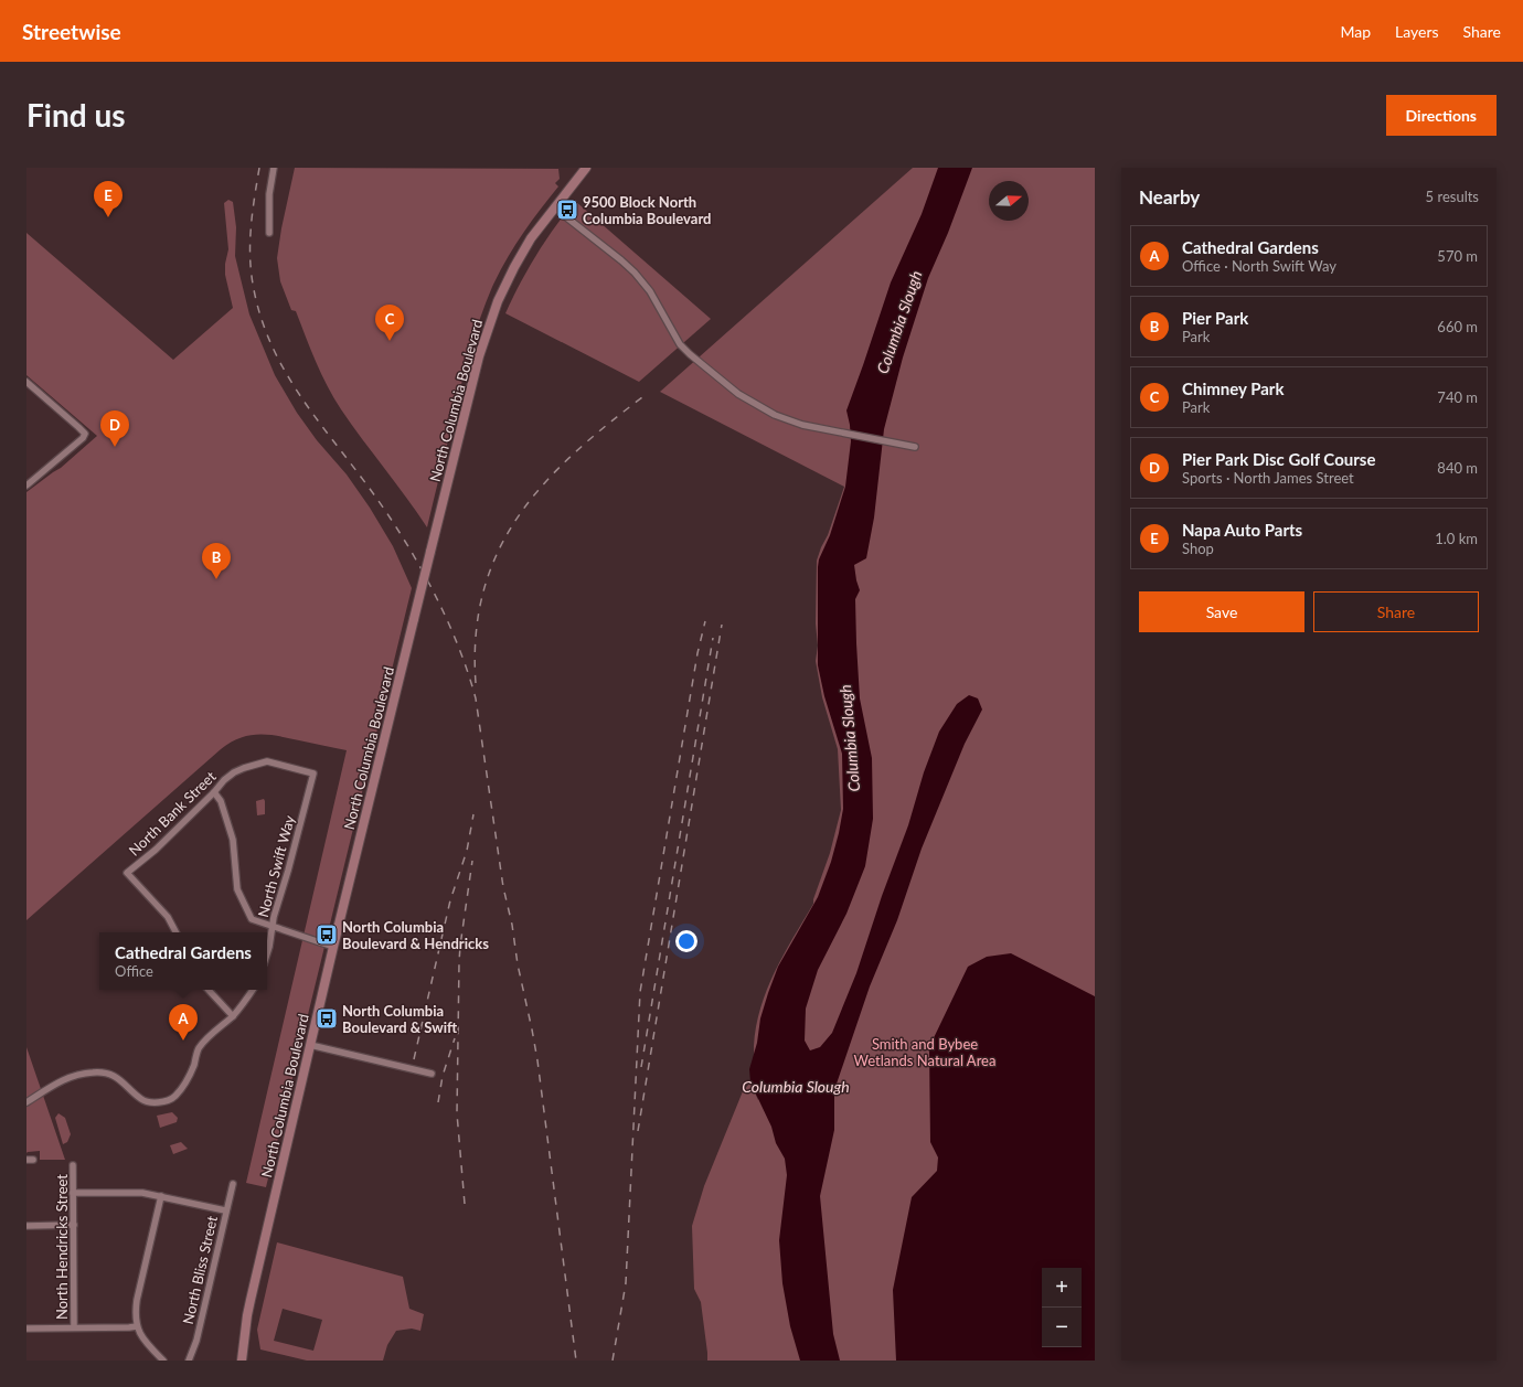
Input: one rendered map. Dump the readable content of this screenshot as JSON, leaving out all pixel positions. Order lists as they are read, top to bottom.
{
  "streets": {
    "main road": ["North Columbia Boulevard"],
    "street": [
      "North Bank Street",
      "North Swift Way",
      "North Hendricks Street",
      "North Bliss Street"
    ]
  },
  "crossings": [
    ["North Bank Street", "North Swift Way"]
  ],
  "water": ["Columbia Slough"],
  "parks": ["Smith and Bybee Wetlands Natural Area"],
  "places": {
    "bus stop": ["9500 Block North Columbia Boulevard", "North Columbia Boulevard & Hendricks", "North Columbia Boulevard & Swift"]
  },
  "north": "right",
  "page": {
    "header": "Streetwise",
    "nav": ["Map", "Layers", "Share"],
    "buttons": [
      "Directions",
      ["Save", "Share"]
    ],
    "title": "Find us",
    "heading": ["Nearby", "5 results"],
    "pins": [
      "E",
      "C",
      "D",
      "B",
      "A"
    ],
    "list": [
      {
        "mark": "A",
        "name": "Cathedral Gardens",
        "note": "Office · North Swift Way",
        "value": "570 m"
      },
      {
        "mark": "B",
        "name": "Pier Park",
        "note": "Park",
        "value": "660 m"
      },
      {
        "mark": "C",
        "name": "Chimney Park",
        "note": "Park",
        "value": "740 m"
      },
      {
        "mark": "D",
        "name": "Pier Park Disc Golf Course",
        "note": "Sports · North James Street",
        "value": "840 m"
      },
      {
        "mark": "E",
        "name": "Napa Auto Parts",
        "note": "Shop",
        "value": "1.0 km"
      }
    ],
    "popup": ["Cathedral Gardens", "Office"],
    "map_buttons": ["+", "−"]
  }
}
